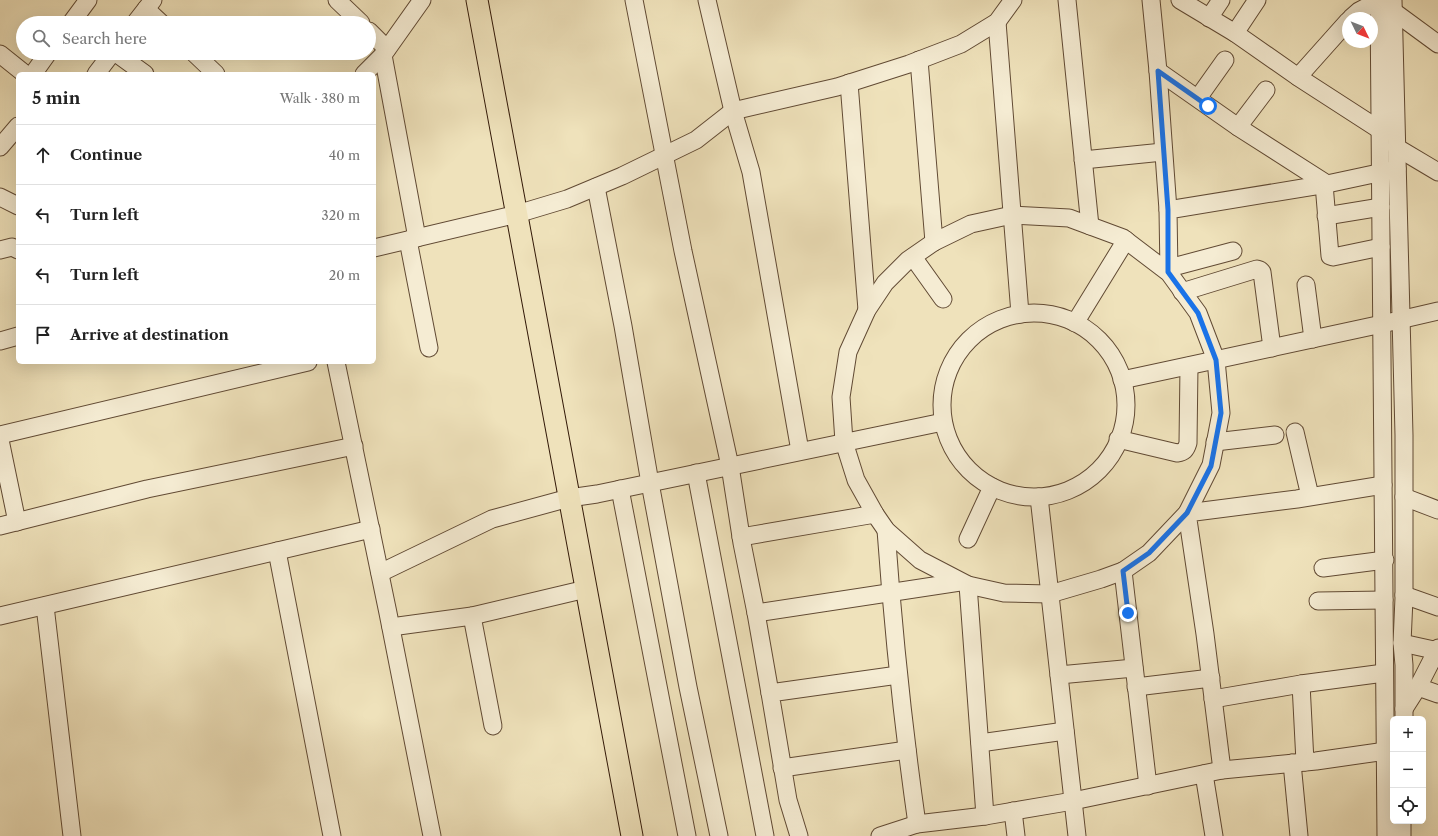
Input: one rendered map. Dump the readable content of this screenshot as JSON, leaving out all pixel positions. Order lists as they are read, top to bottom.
{
  "north": "bottom right",
  "page": {
    "search": "Search here",
    "heading": ["5 min", "Walk · 380 m"],
    "list": [
      ["Continue", "40 m"],
      ["Turn left", "320 m"],
      ["Turn left", "20 m"],
      "Arrive at destination"
    ],
    "map_buttons": ["+", "−"]
  }
}
